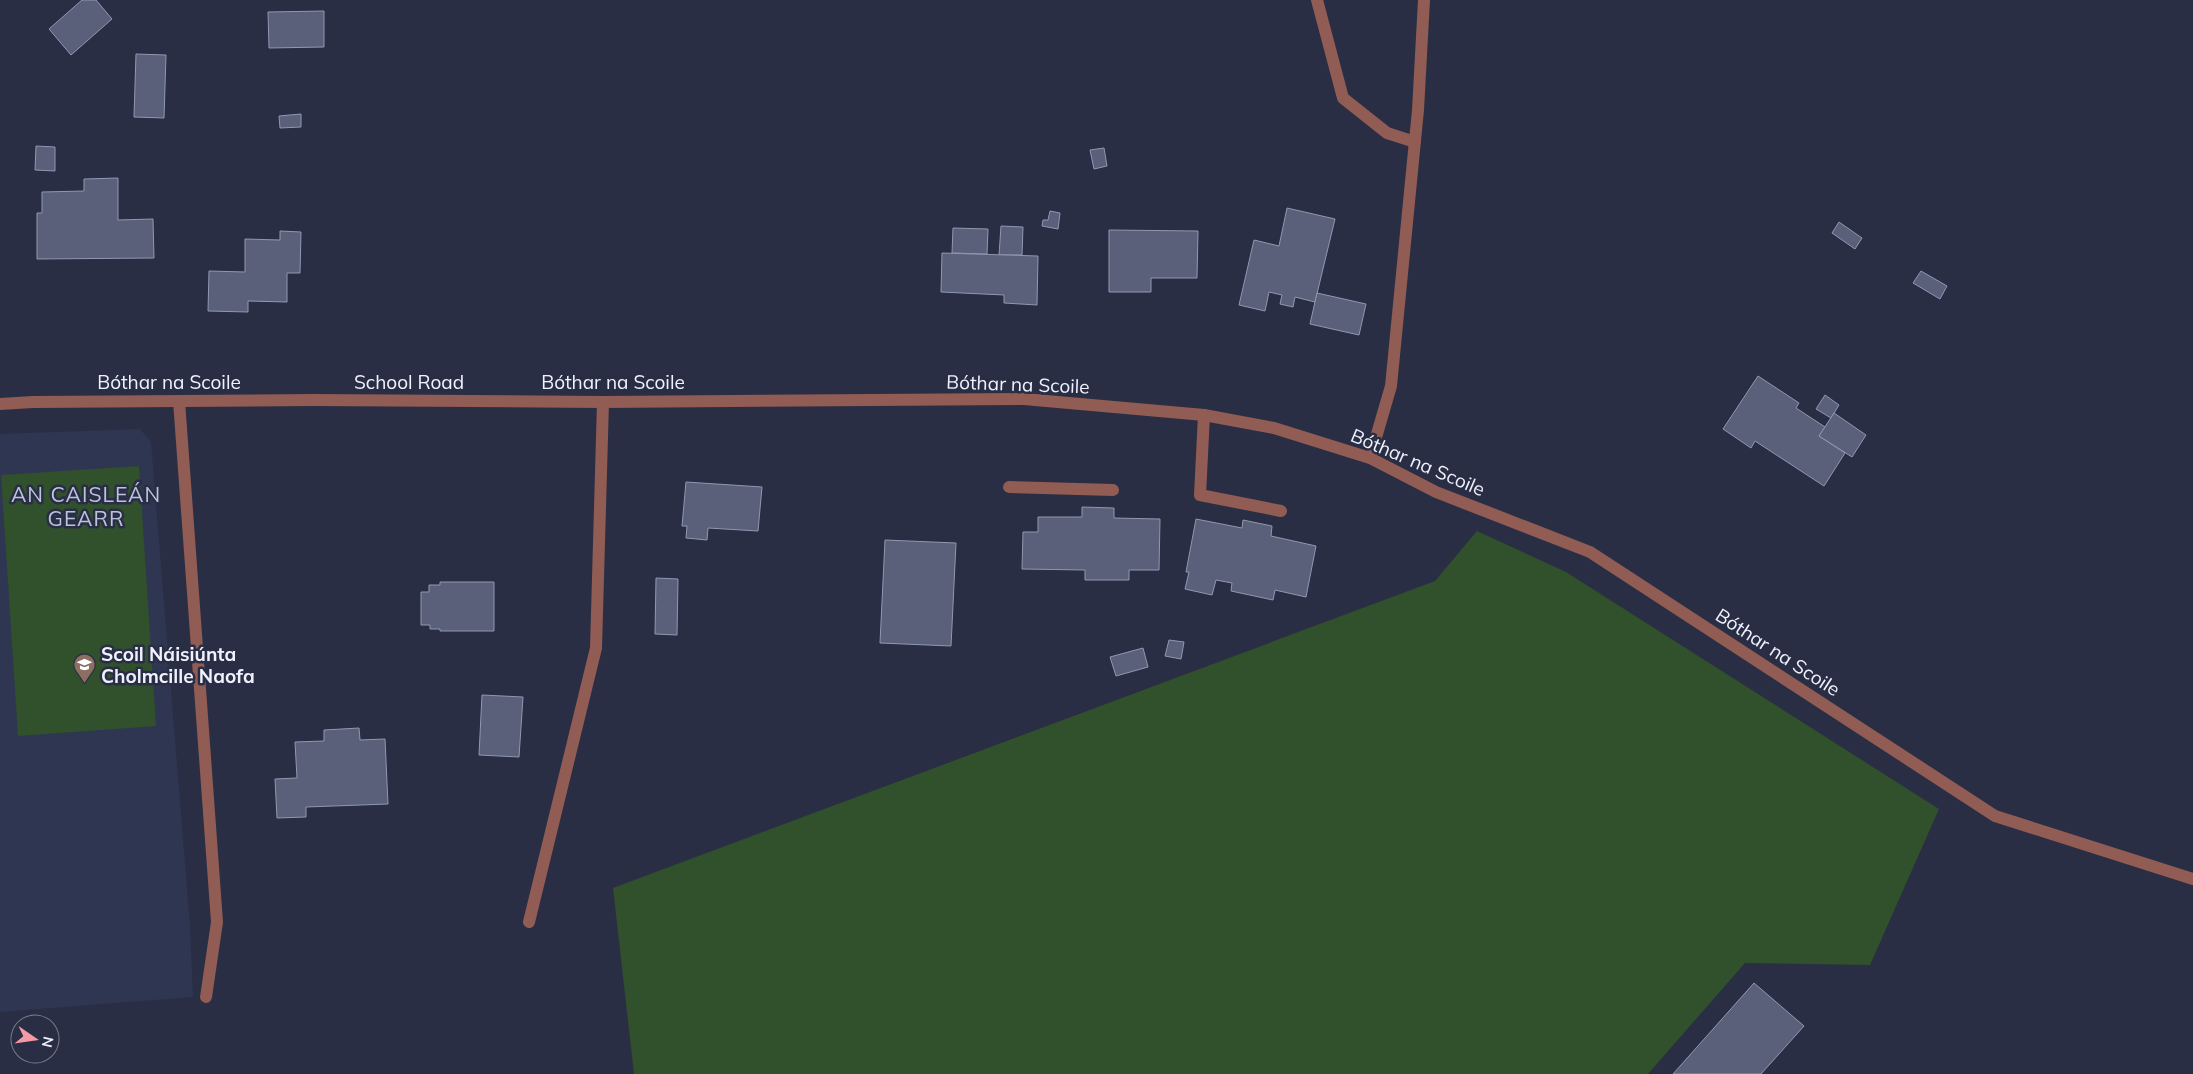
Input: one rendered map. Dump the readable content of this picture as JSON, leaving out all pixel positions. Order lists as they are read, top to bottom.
{
  "streets": {
    "street": ["Bóthar na Scoile", "School Road"]
  },
  "crossings": [
    ["Bóthar na Scoile", "School Road"]
  ],
  "districts": ["AN CAISLEÁN GEARR"],
  "places": {
    "school or university": ["Scoil Náisiúnta Cholmcille Naofa"]
  },
  "north": "right"
}
